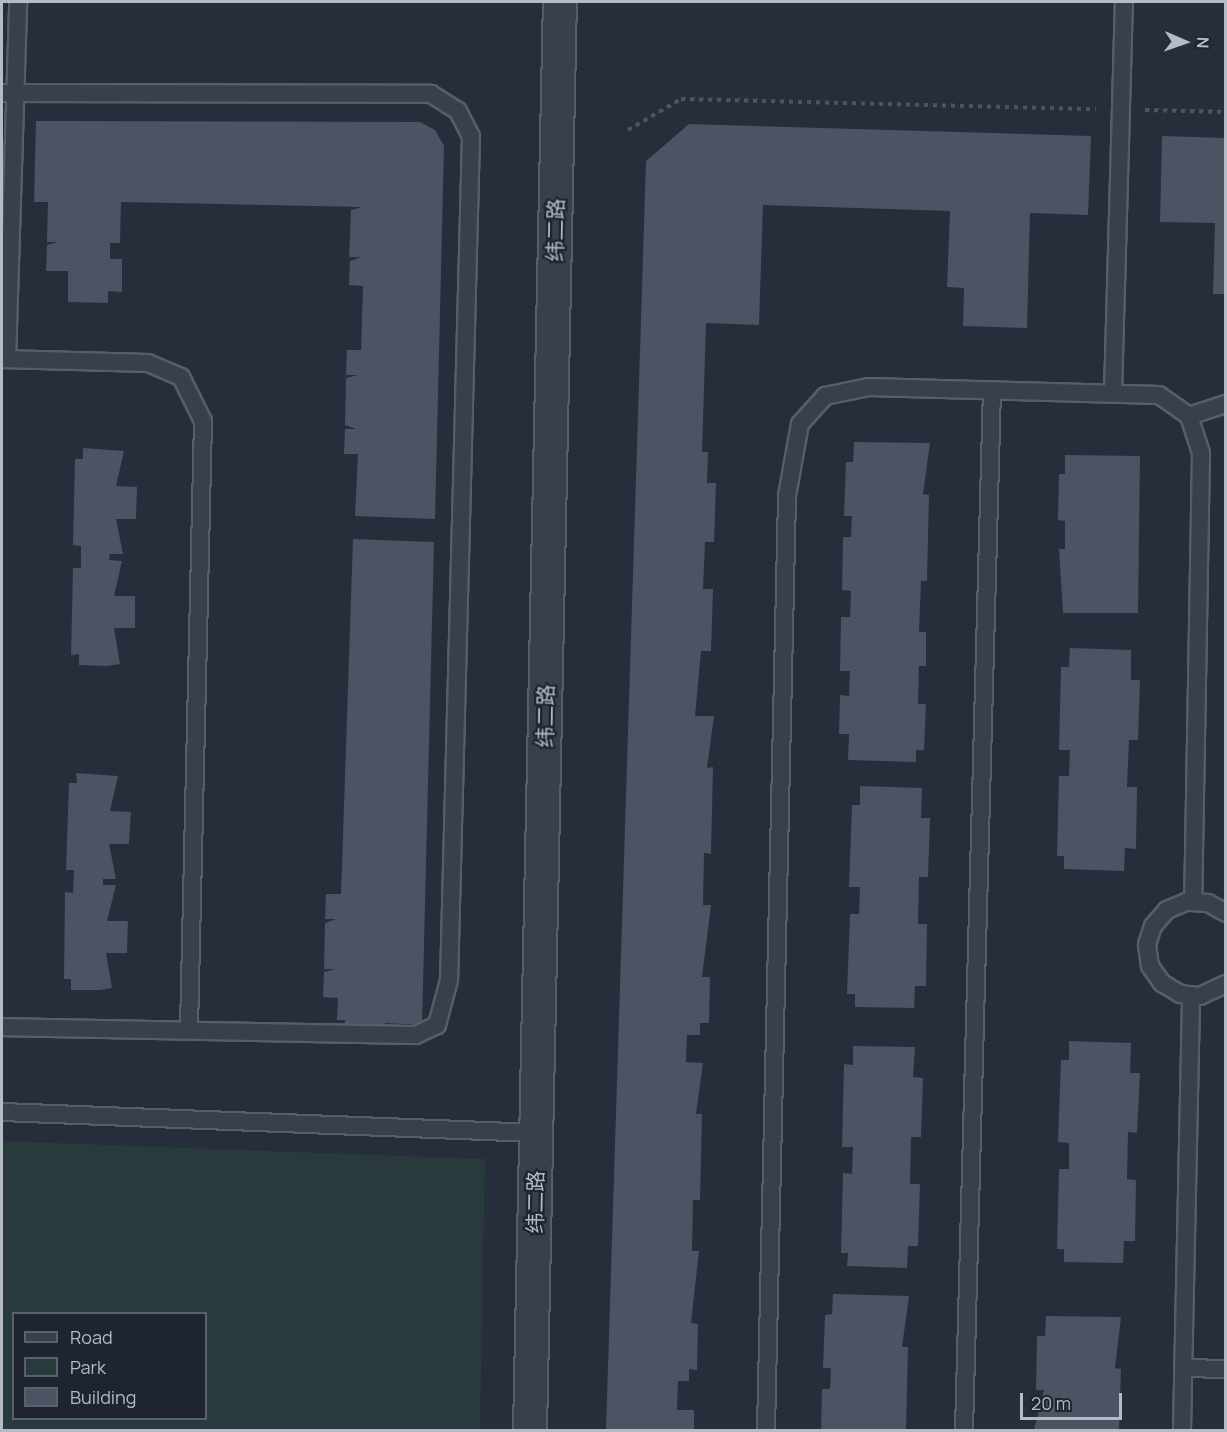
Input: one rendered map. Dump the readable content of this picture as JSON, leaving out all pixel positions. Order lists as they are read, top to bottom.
{
  "streets": {
    "street": ["纬二路"]
  },
  "legend": ["Road", "Park", "Building"],
  "scale_bar": "20 m",
  "north": "right"
}
